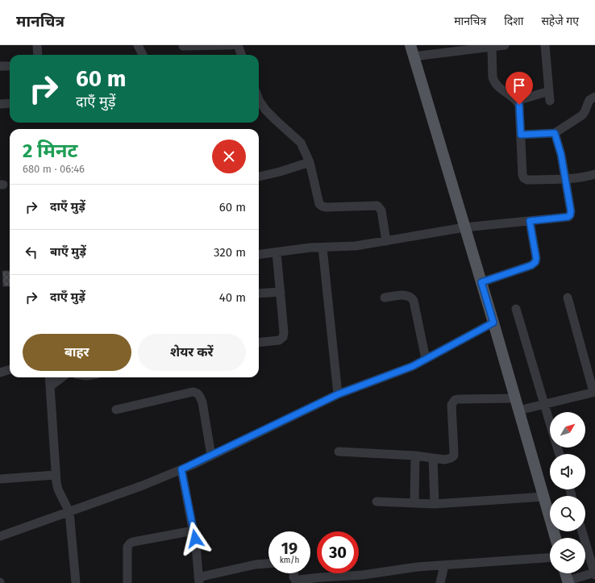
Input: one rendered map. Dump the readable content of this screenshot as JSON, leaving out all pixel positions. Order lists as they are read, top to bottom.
{
  "north": "top right",
  "page": {
    "header": "मानचित्र",
    "nav": ["मानचित्र", "दिशा", "सहेजे गए"],
    "turn": ["60 m", "दाएँ मुड़ें"],
    "heading": ["2 मिनट", "680 m · 06:46"],
    "list": [
      {
        "name": "दाएँ मुड़ें",
        "value": "60 m"
      },
      {
        "name": "बाएँ मुड़ें",
        "value": "320 m"
      },
      {
        "name": "दाएँ मुड़ें",
        "value": "40 m"
      }
    ],
    "buttons": ["बाहर", "शेयर करें"],
    "speed": "19 km/h",
    "limit": "30"
  }
}
